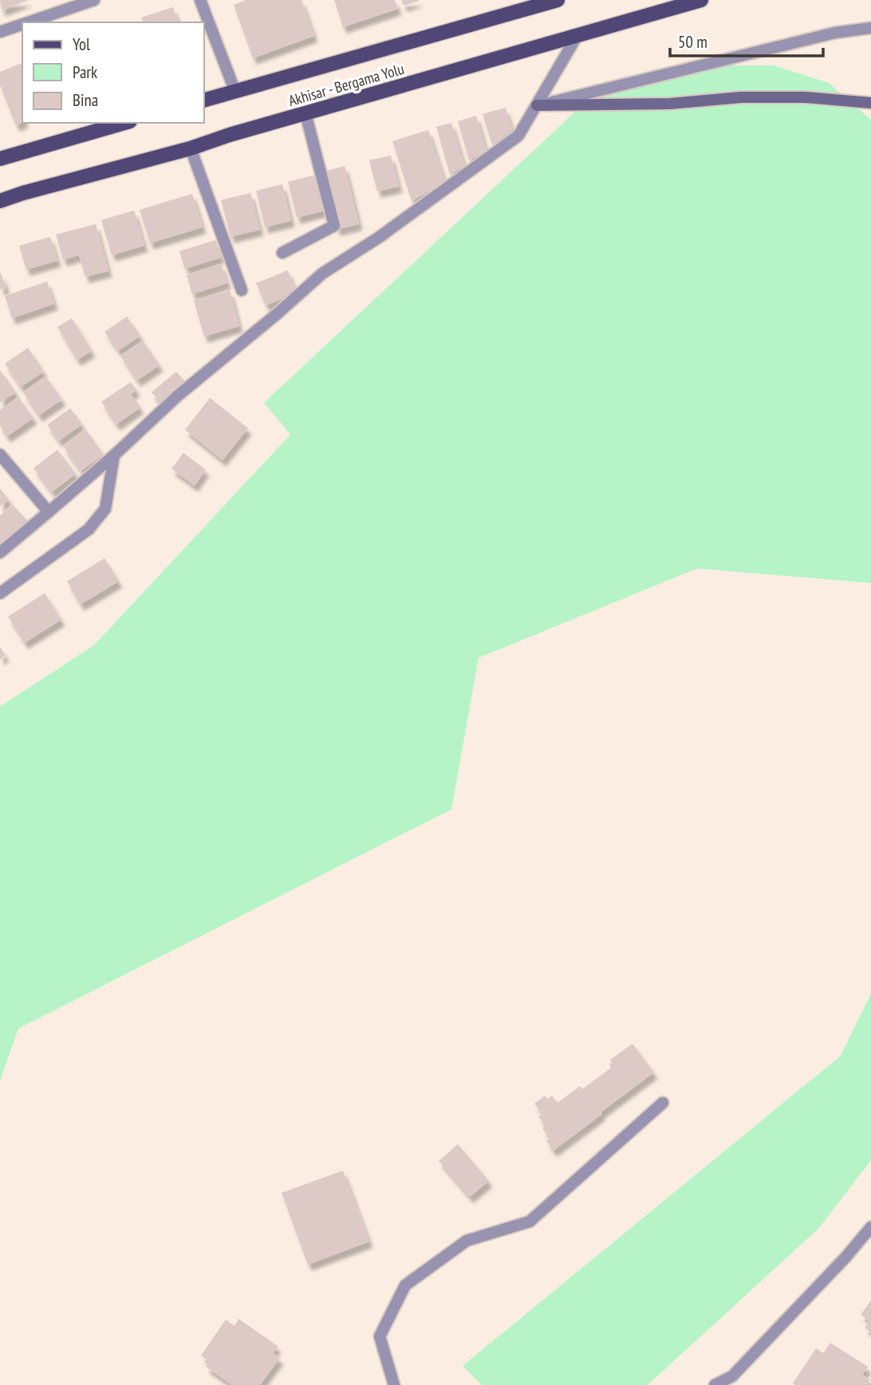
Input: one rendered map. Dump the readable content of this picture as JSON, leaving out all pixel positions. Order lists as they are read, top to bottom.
{
  "streets": {
    "main road": ["Akhisar - Bergama Yolu"]
  },
  "legend": ["Yol", "Park", "Bina"],
  "scale_bar": "50 m"
}
